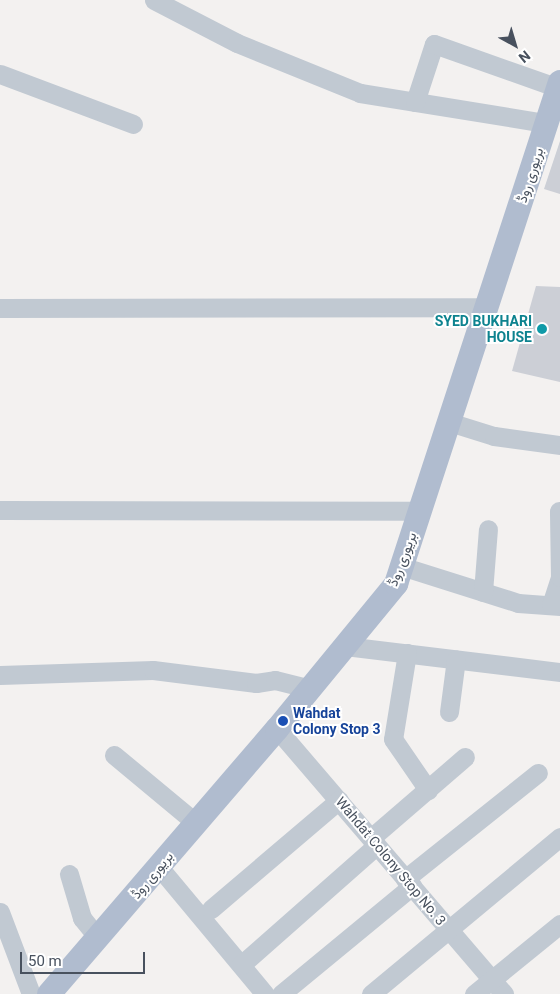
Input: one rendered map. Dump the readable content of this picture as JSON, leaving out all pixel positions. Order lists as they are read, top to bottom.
{
  "streets": {
    "main road": ["بریوری روڈ"],
    "street": ["Wahdat Colony Stop No. 3"]
  },
  "crossings": [
    ["بریوری روڈ", "Wahdat Colony Stop No. 3"]
  ],
  "places": ["SYED BUKHARI HOUSE", "Wahdat Colony Stop 3"],
  "scale_bar": "50 m",
  "north": "bottom right"
}
